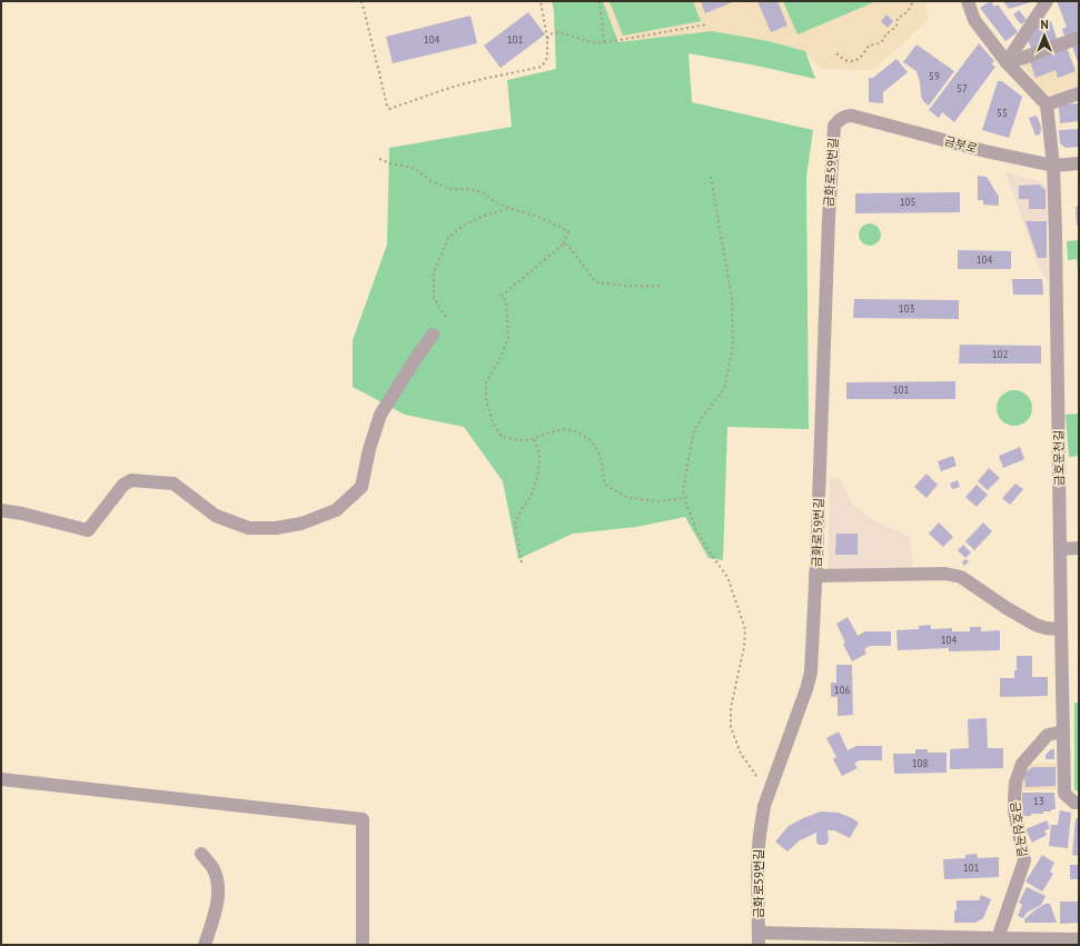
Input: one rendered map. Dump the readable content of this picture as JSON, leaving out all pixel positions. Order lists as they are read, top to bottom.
{
  "streets": {
    "street": [
      "금부로",
      "금화로59번길",
      "금호운천길",
      "금호심곡길"
    ]
  },
  "crossings": [
    ["금부로", "금화로59번길"],
    ["금부로", "금호운천길"],
    ["금호운천길", "금호심곡길"]
  ],
  "house_numbers": [
    "104",
    "101",
    "59",
    "57",
    "55",
    "105",
    "104",
    "103",
    "102",
    "101",
    "104",
    "106",
    "108",
    "13",
    "101"
  ],
  "north": "top"
}
